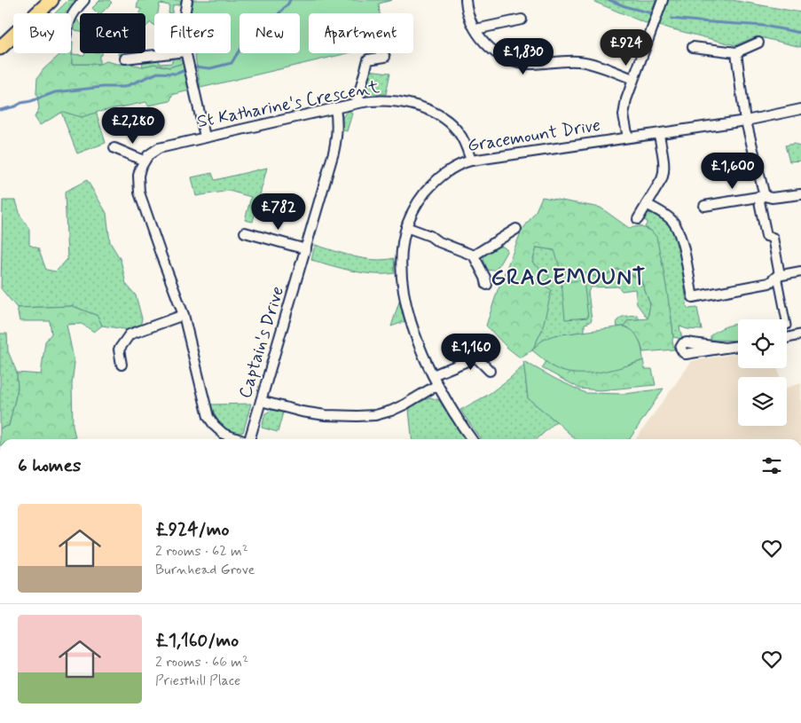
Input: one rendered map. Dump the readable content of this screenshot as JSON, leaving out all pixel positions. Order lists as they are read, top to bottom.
{
  "streets": {
    "street": ["St Katharine's Crescent", "Gracemount Drive", "Captain's Drive"]
  },
  "crossings": [
    ["St Katharine's Crescent", "Gracemount Drive"],
    ["St Katharine's Crescent", "Captain's Drive"]
  ],
  "districts": ["GRACEMOUNT"],
  "page": {
    "chip": [
      "Buy",
      "Rent",
      "Filters",
      "New",
      "Apartment"
    ],
    "price": [
      "£924",
      "£1,830",
      "£2,280",
      "£1,600",
      "£782",
      "£1,160"
    ],
    "heading": "6 homes",
    "list": [
      {
        "name": "£924/mo",
        "note": "2 rooms · 62 m² · Burnhead Grove"
      },
      {
        "name": "£1,160/mo",
        "note": "2 rooms · 66 m² · Priesthill Place"
      }
    ]
  }
}
